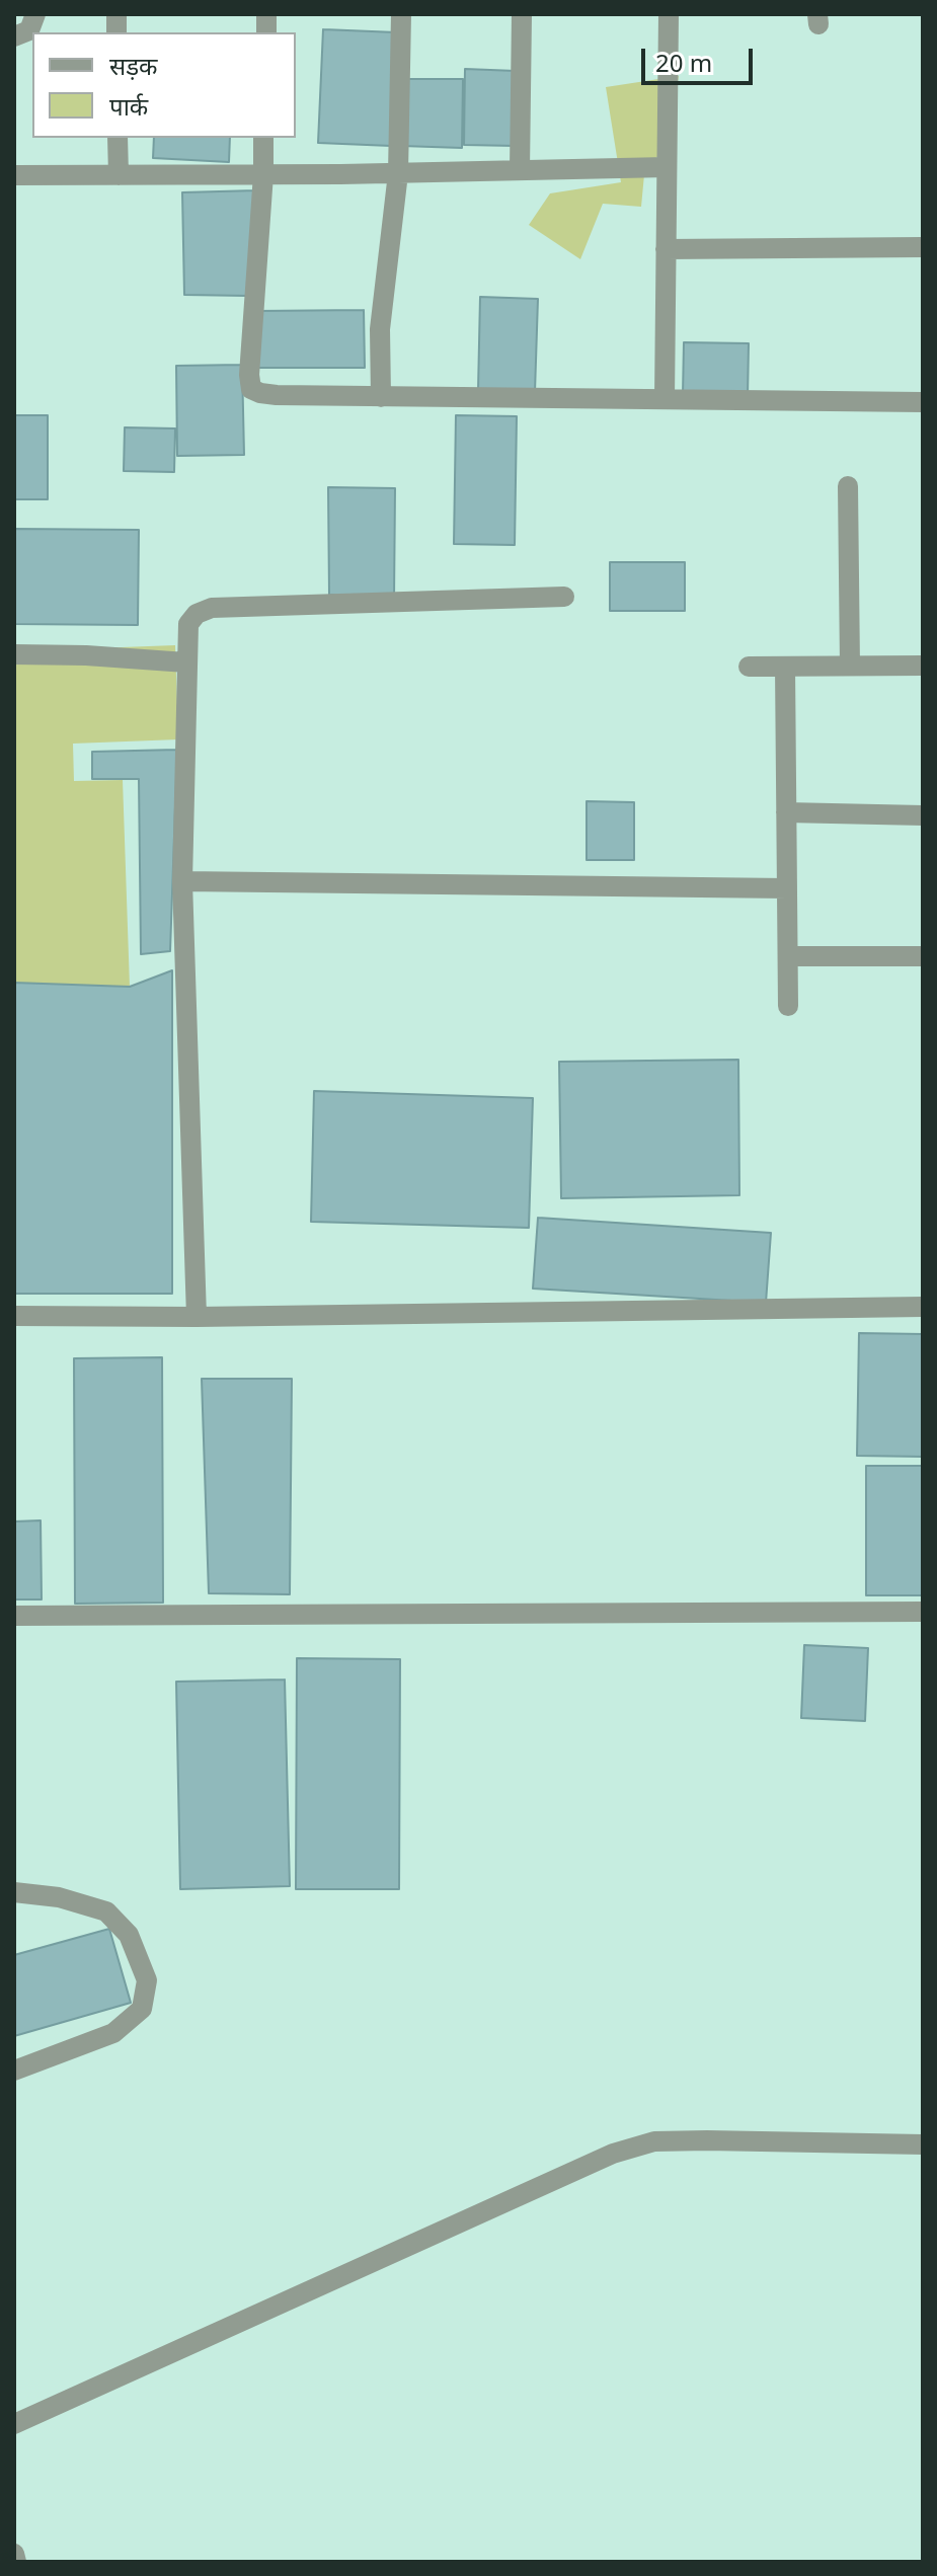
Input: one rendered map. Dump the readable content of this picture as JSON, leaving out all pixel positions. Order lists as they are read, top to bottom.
{
  "legend": ["सड़क", "पार्क"],
  "scale_bar": "20 m"
}
